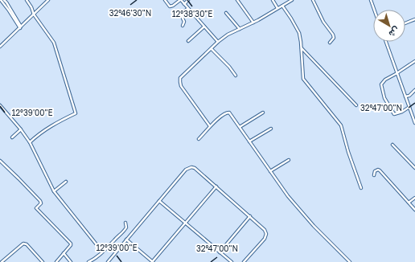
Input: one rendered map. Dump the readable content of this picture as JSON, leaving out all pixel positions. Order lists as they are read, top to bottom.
{
  "north": "bottom right",
  "coordinates": [
    "32°46'30\"N",
    "12°38'30\"E",
    "32°47'00\"N",
    "12°39'00\"E"
  ]
}
